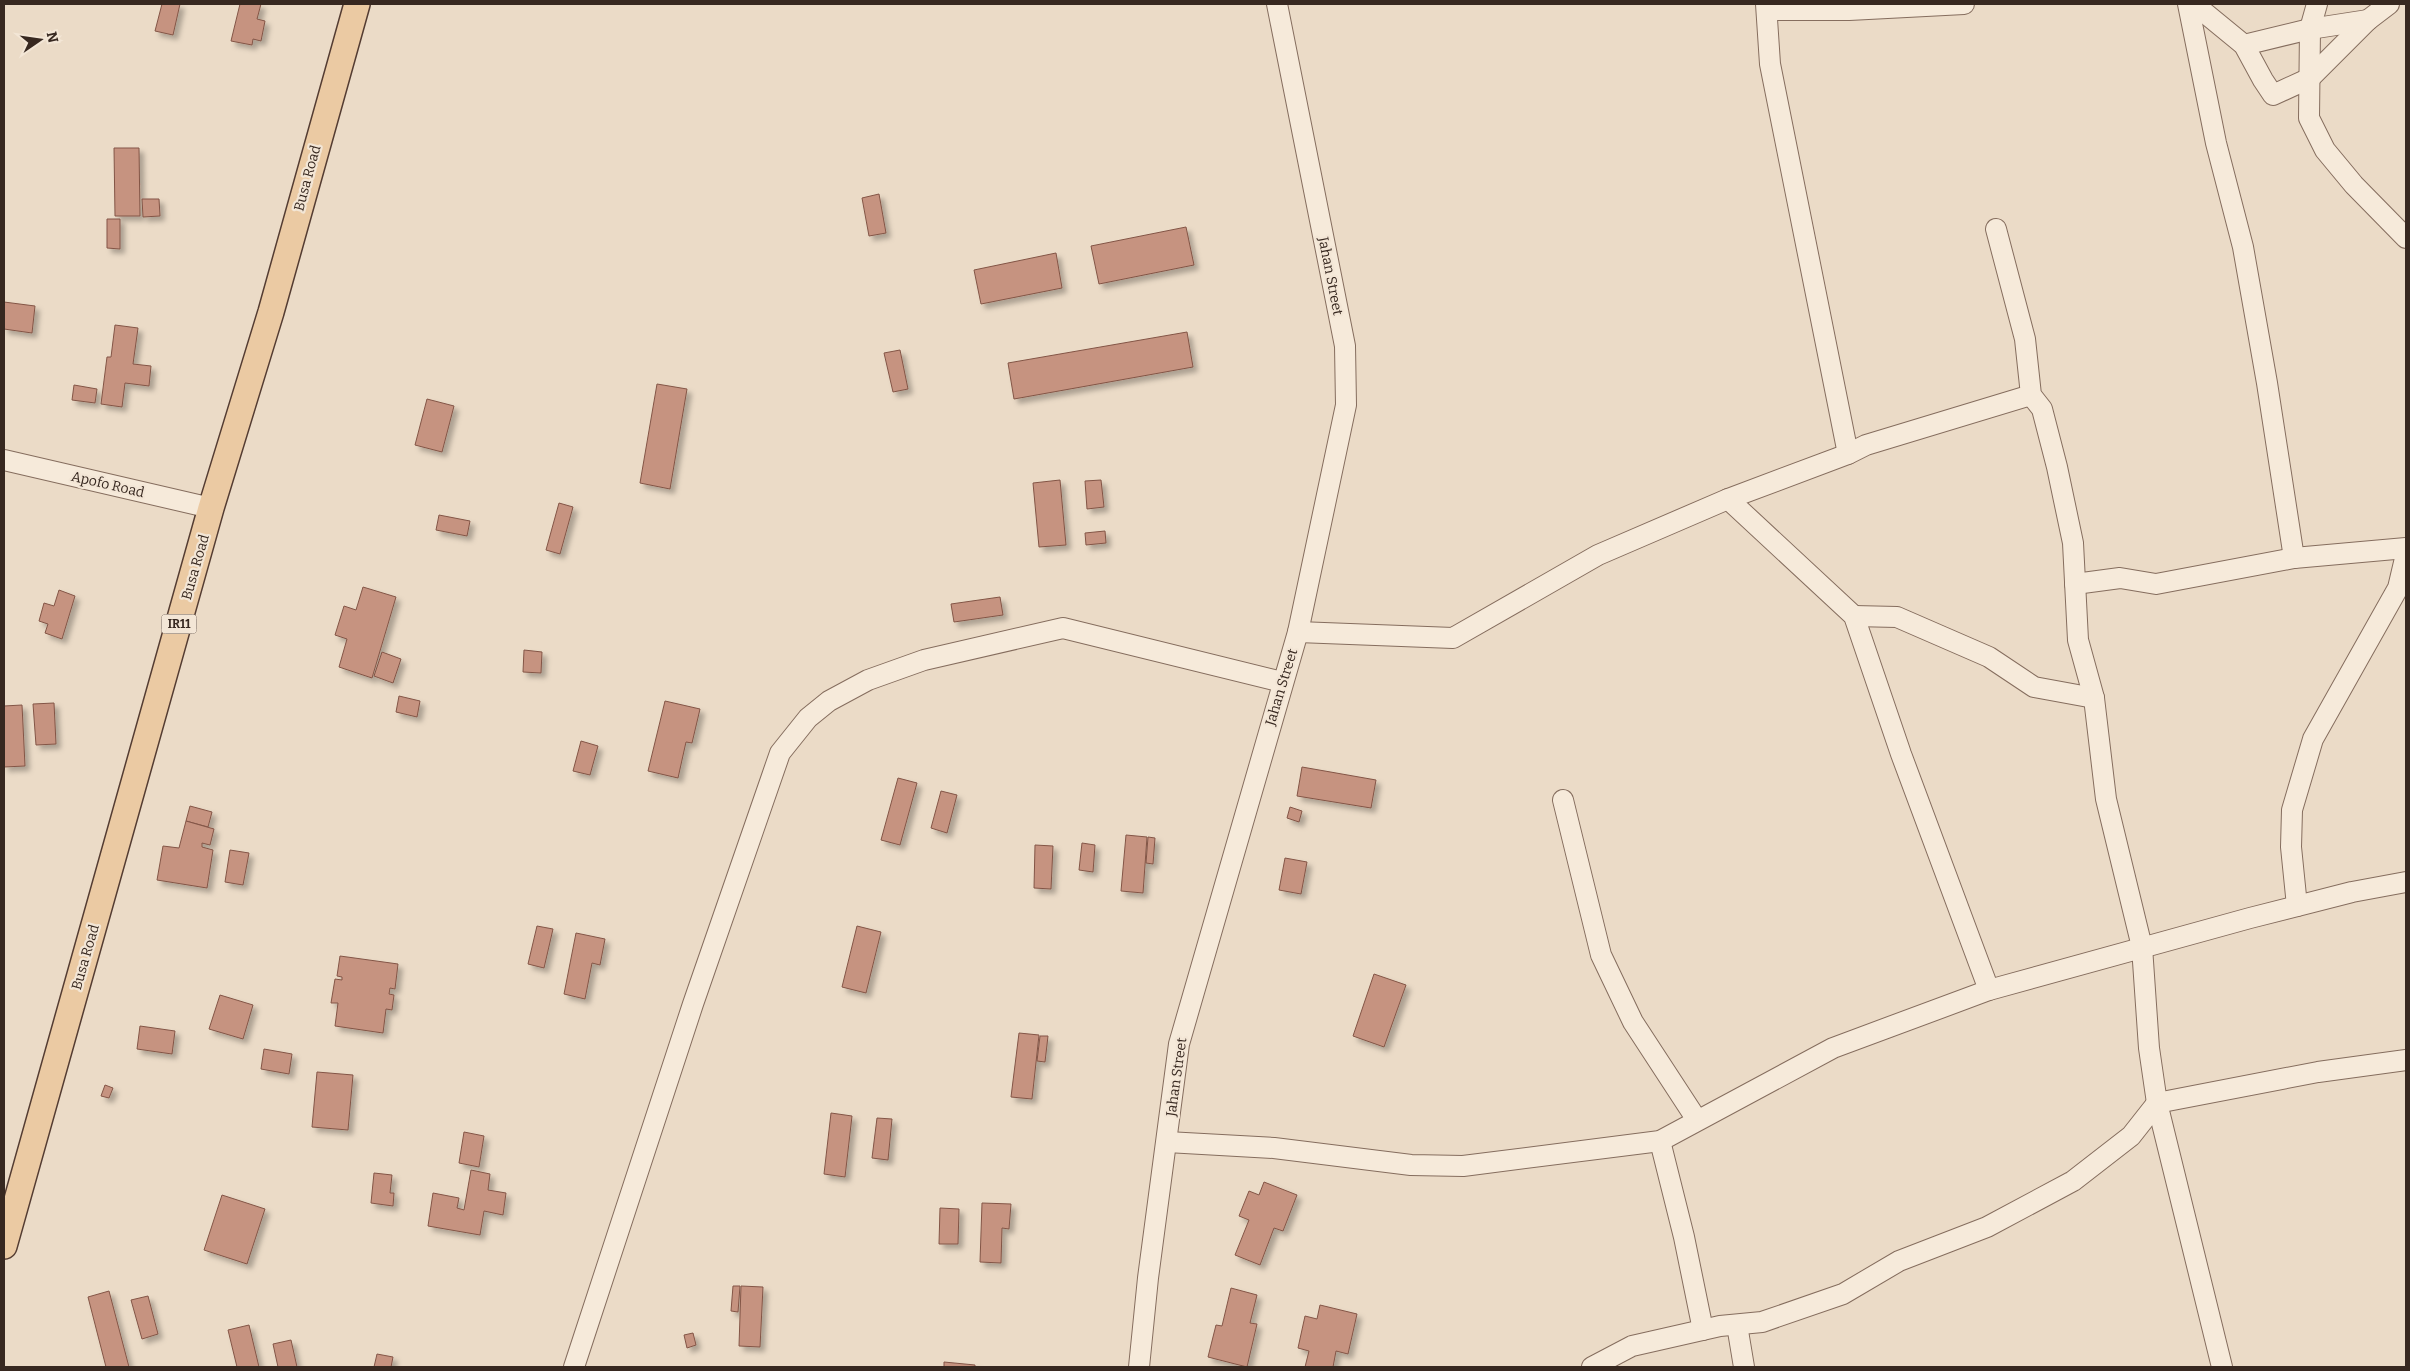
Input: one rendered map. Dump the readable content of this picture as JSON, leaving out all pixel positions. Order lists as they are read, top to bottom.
{
  "streets": {
    "main road": ["Busa Road", "IR11"],
    "street": ["Jahan Street", "Apofo Road"]
  },
  "crossings": [
    ["Busa Road", "Apofo Road"]
  ],
  "north": "right"
}
